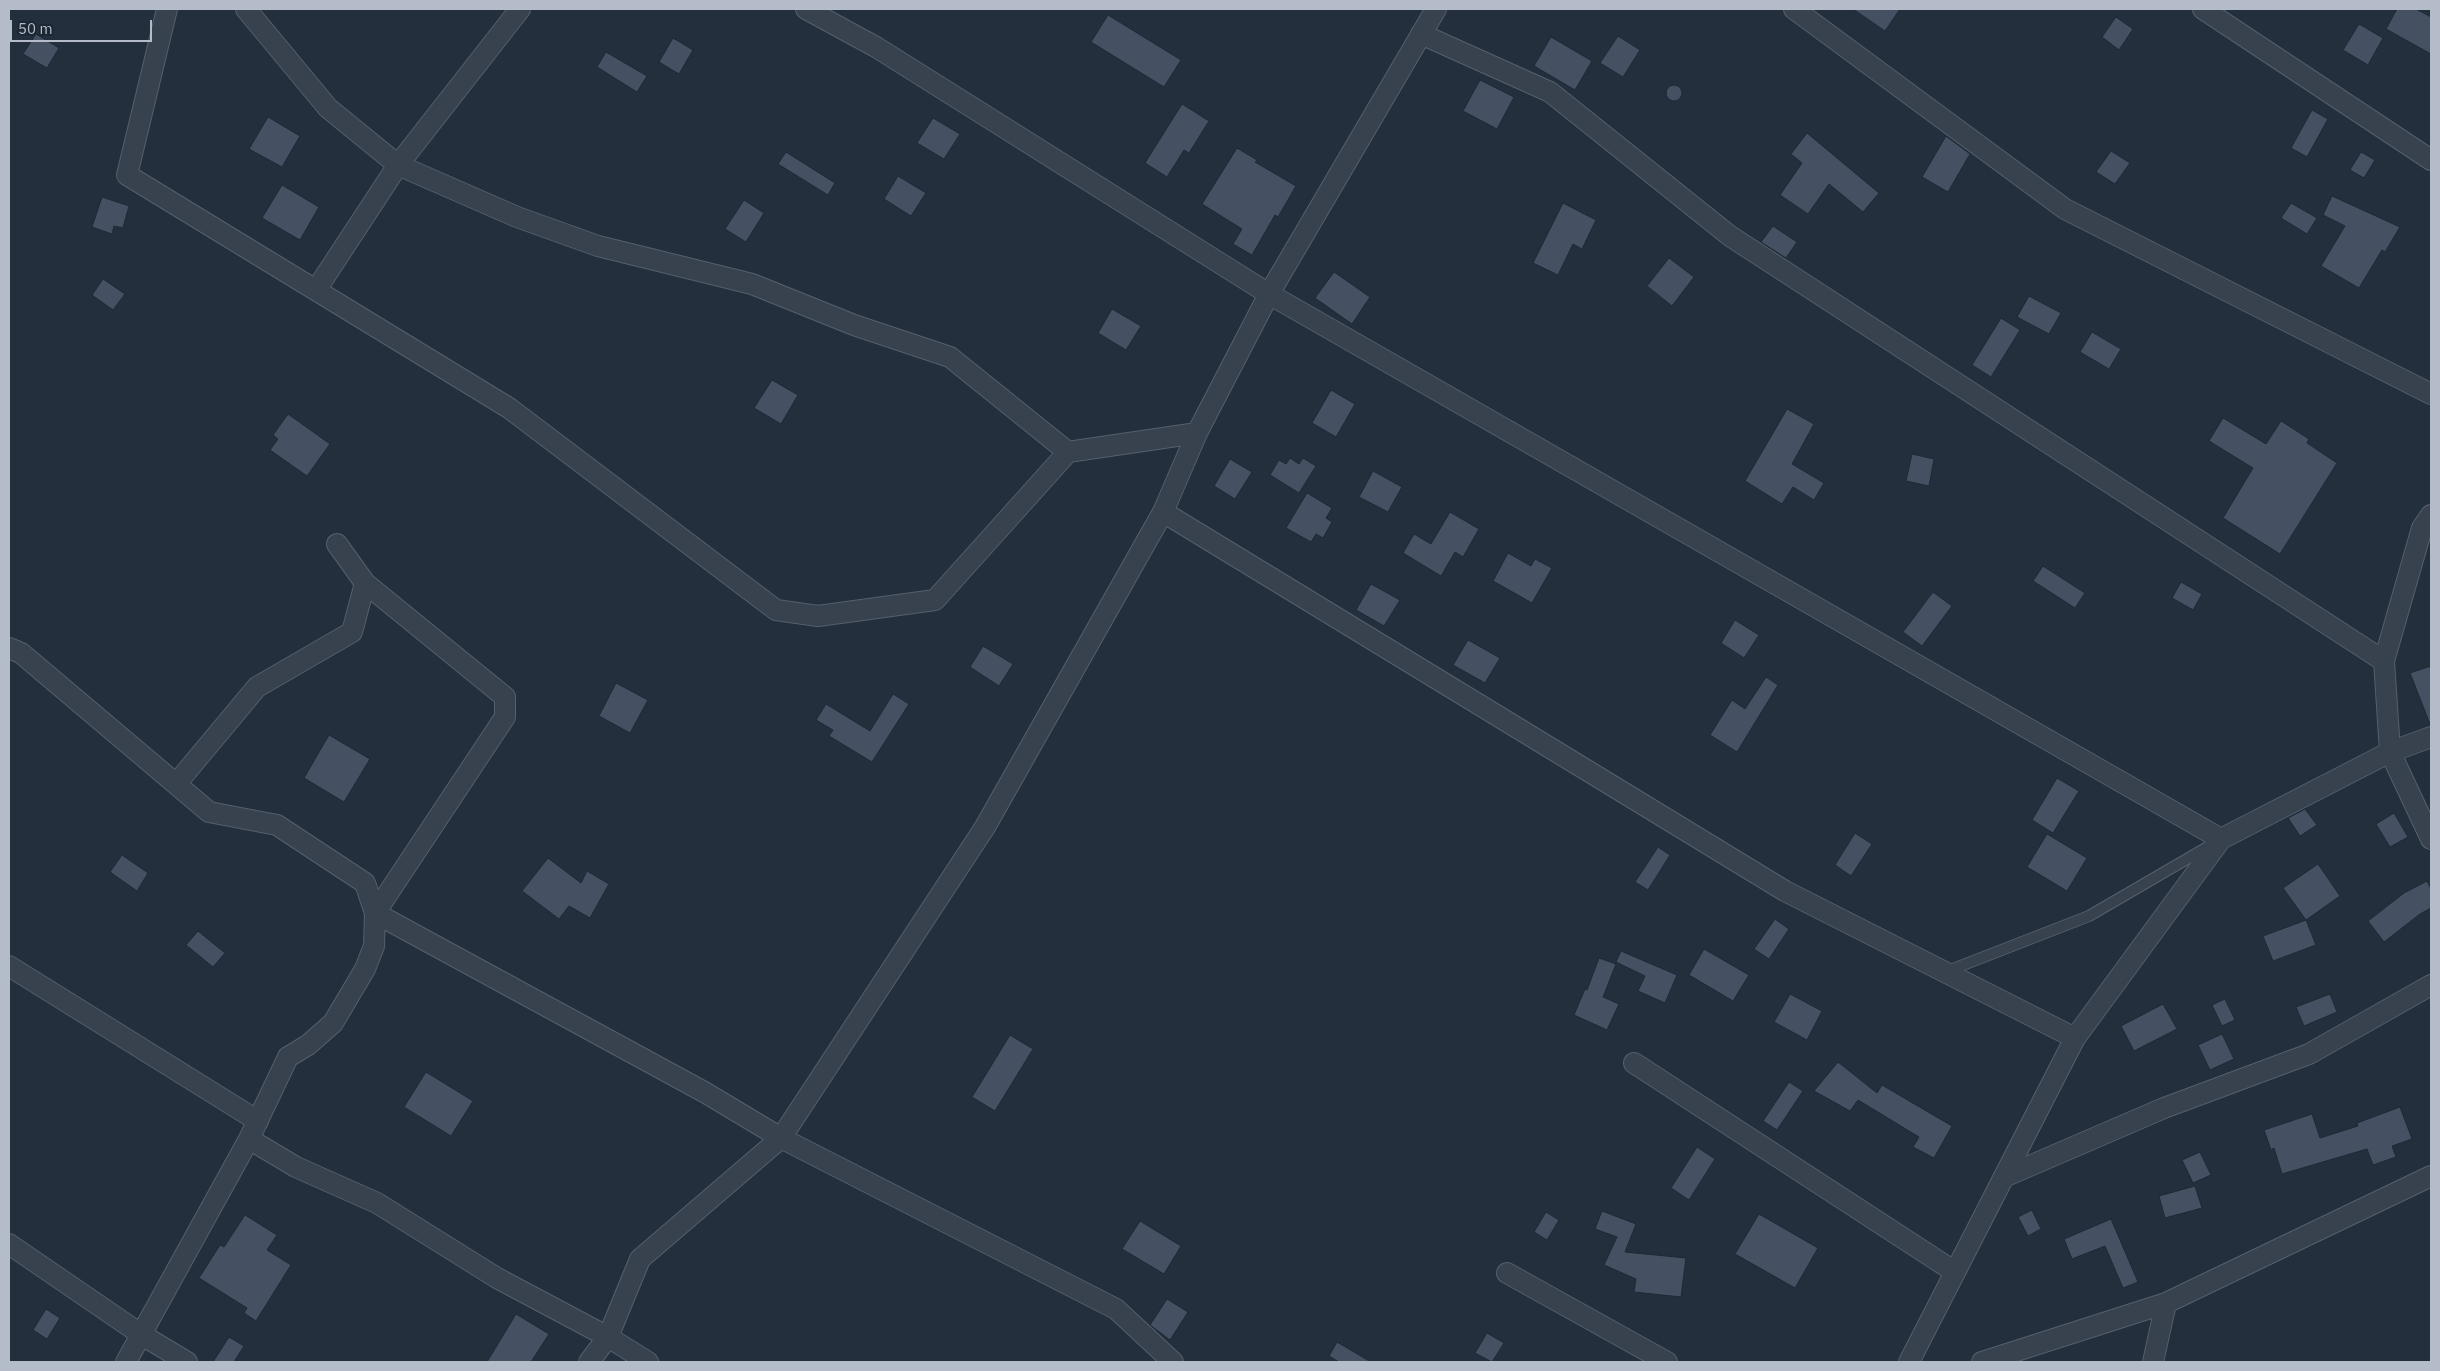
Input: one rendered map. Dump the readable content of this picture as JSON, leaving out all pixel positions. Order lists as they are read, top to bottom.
{
  "scale_bar": "50 m"
}
